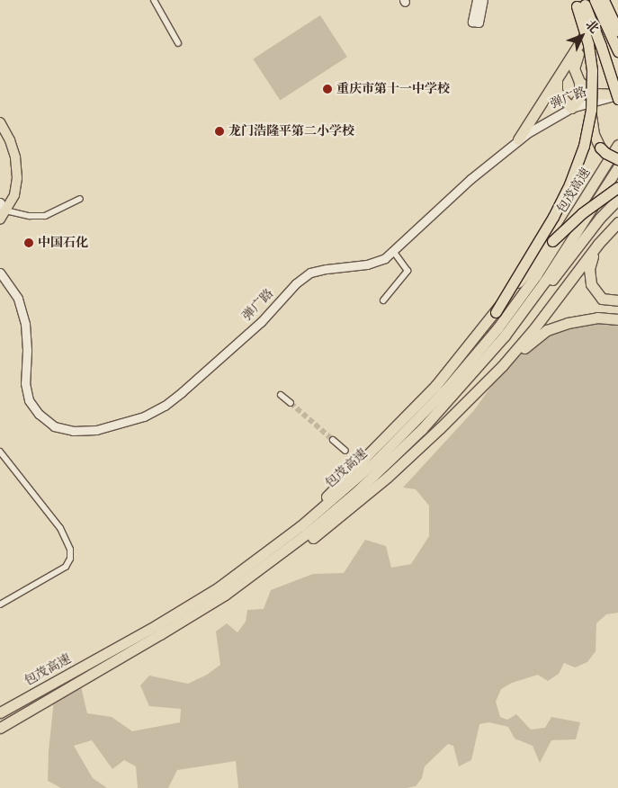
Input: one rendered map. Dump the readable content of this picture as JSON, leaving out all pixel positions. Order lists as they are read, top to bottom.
{
  "streets": {
    "highway": ["包茂高速"],
    "main road": ["弹广路"]
  },
  "places": ["重庆市第十一中学校", "龙门浩隆平第二小学校", "中国石化"],
  "north": "top right"
}
